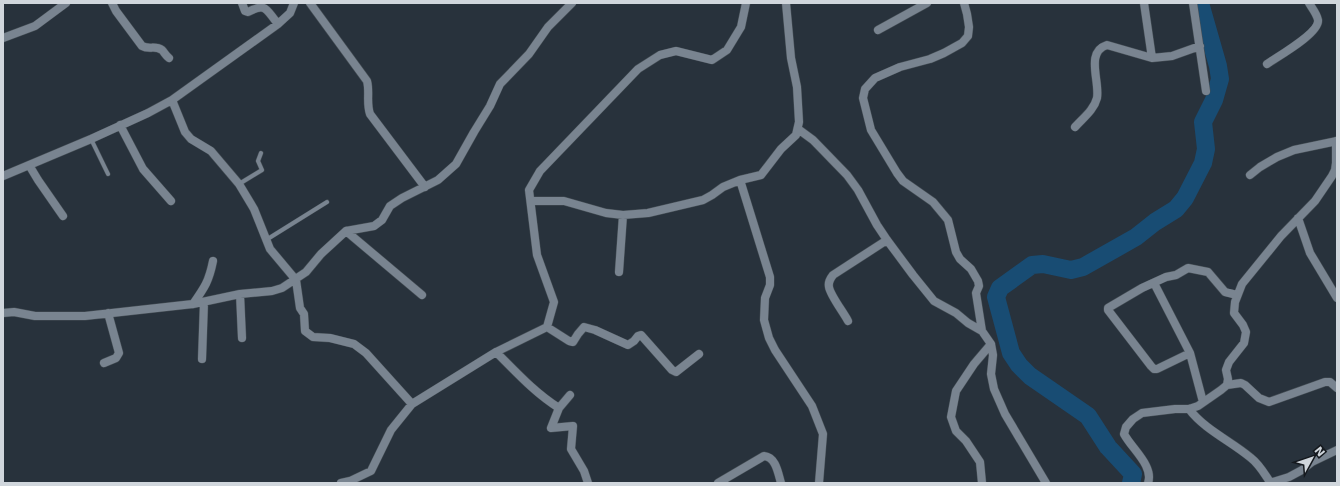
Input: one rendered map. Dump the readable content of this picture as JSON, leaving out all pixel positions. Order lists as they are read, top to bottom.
{
  "north": "top right"
}
